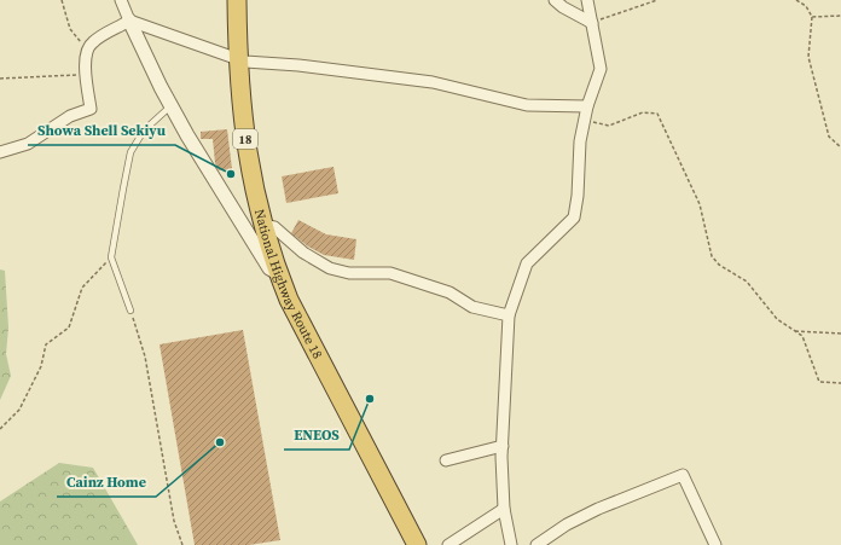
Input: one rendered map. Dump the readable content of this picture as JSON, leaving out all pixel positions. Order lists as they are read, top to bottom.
{
  "streets": {
    "highway": ["18", "National Highway Route 18"]
  },
  "places": ["Showa Shell Sekiyu", "ENEOS", "Cainz Home"]
}
